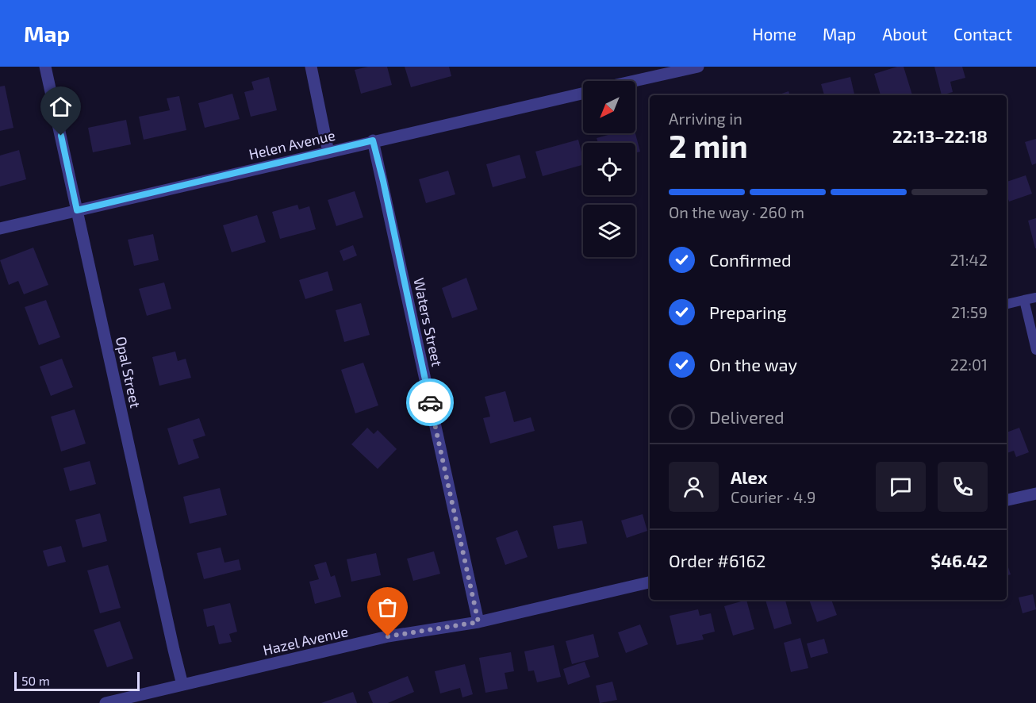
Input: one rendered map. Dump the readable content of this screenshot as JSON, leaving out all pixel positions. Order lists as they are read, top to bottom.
{
  "streets": {
    "street": [
      "Helen Avenue",
      "Waters Street",
      "Opal Street",
      "Hazel Avenue"
    ]
  },
  "crossings": [
    ["Helen Avenue", "Waters Street"],
    ["Helen Avenue", "Opal Street"],
    ["Waters Street", "Hazel Avenue"],
    ["Opal Street", "Hazel Avenue"]
  ],
  "scale_bar": "50 m",
  "north": "bottom left",
  "page": {
    "header": "Map",
    "nav": [
      "Home",
      "Map",
      "About",
      "Contact"
    ],
    "heading": ["2 min", "Arriving in", "22:13–22:18"],
    "panel": [
      "Alex",
      "Courier · 4.9",
      "Order #6162",
      "$46.42"
    ],
    "bar": "On the way · 260 m",
    "list": [
      ["Confirmed", "21:42"],
      ["Preparing", "21:59"],
      ["On the way", "22:01"],
      "Delivered"
    ],
    "scale": "50 m"
  }
}
